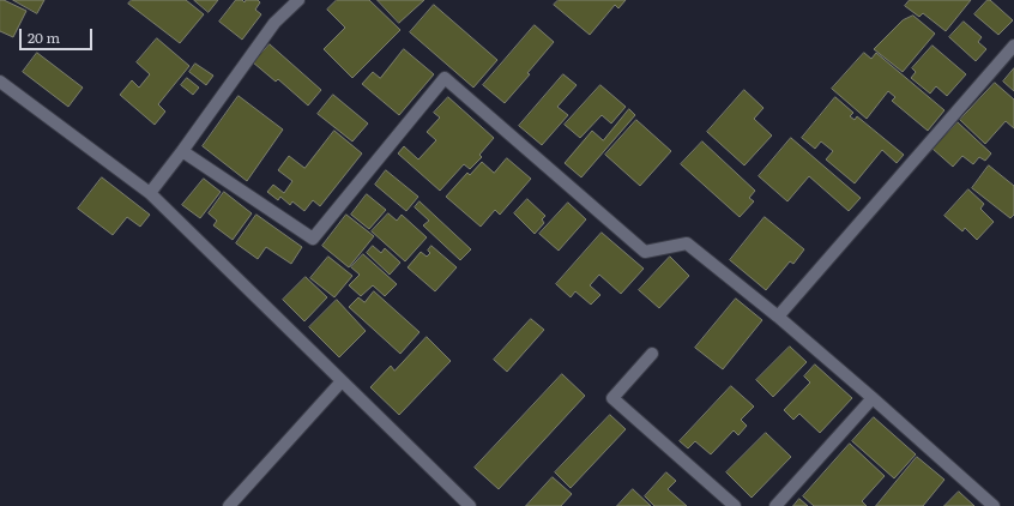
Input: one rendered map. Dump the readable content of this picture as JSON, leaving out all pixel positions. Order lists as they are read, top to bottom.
{
  "scale_bar": "20 m"
}
